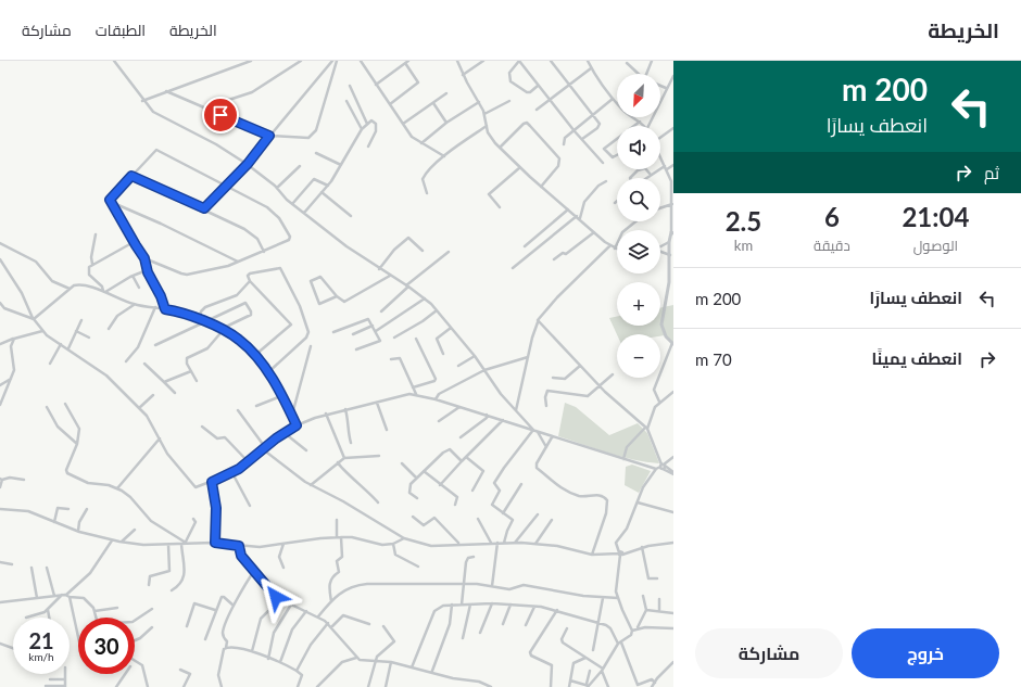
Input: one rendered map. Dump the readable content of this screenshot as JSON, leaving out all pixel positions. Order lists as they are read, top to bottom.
{
  "north": "bottom left",
  "page": {
    "header": "الخريطة",
    "nav": ["الخريطة", "الطبقات", "مشاركة"],
    "turn": ["200 m", "انعطف يسارًا"],
    "map_buttons": ["+", "−"],
    "then": "ثم",
    "eta": [
      "21:04",
      "الوصول",
      "6",
      "دقيقة",
      "2.5",
      "km"
    ],
    "list": [
      {
        "name": "انعطف يسارًا",
        "value": "200 m"
      },
      {
        "name": "انعطف يمينًا",
        "value": "70 m"
      }
    ],
    "speed": "21 km/h",
    "limit": "30",
    "buttons": ["خروج", "مشاركة"]
  }
}
